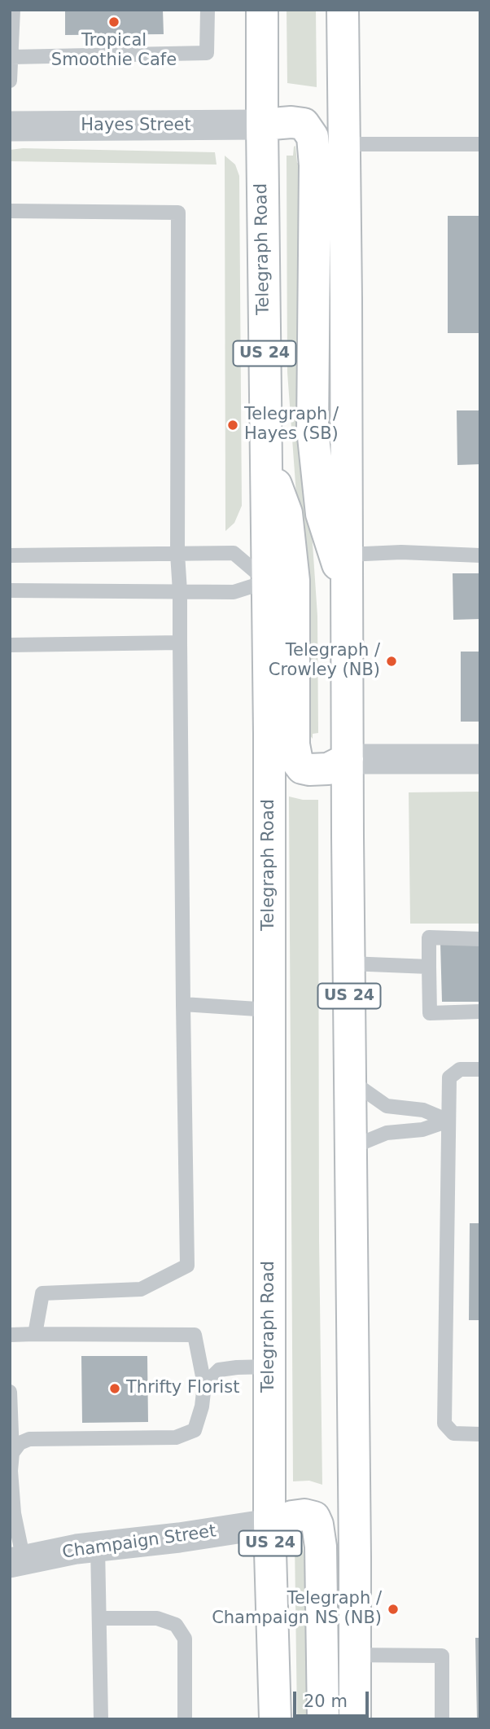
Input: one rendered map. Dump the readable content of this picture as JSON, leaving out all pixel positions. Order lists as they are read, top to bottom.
{
  "streets": {
    "main road": ["Telegraph Road", "US 24"],
    "street": ["Hayes Street", "Champaign Street"]
  },
  "crossings": [
    ["Hayes Street", "Telegraph Road"],
    ["Telegraph Road", "Champaign Street"]
  ],
  "places": [
    "Tropical Smoothie Cafe",
    "Telegraph / Hayes (SB)",
    "Telegraph / Crowley (NB)",
    "Thrifty Florist",
    "Telegraph / Champaign NS (NB)"
  ],
  "scale_bar": "20 m"
}
